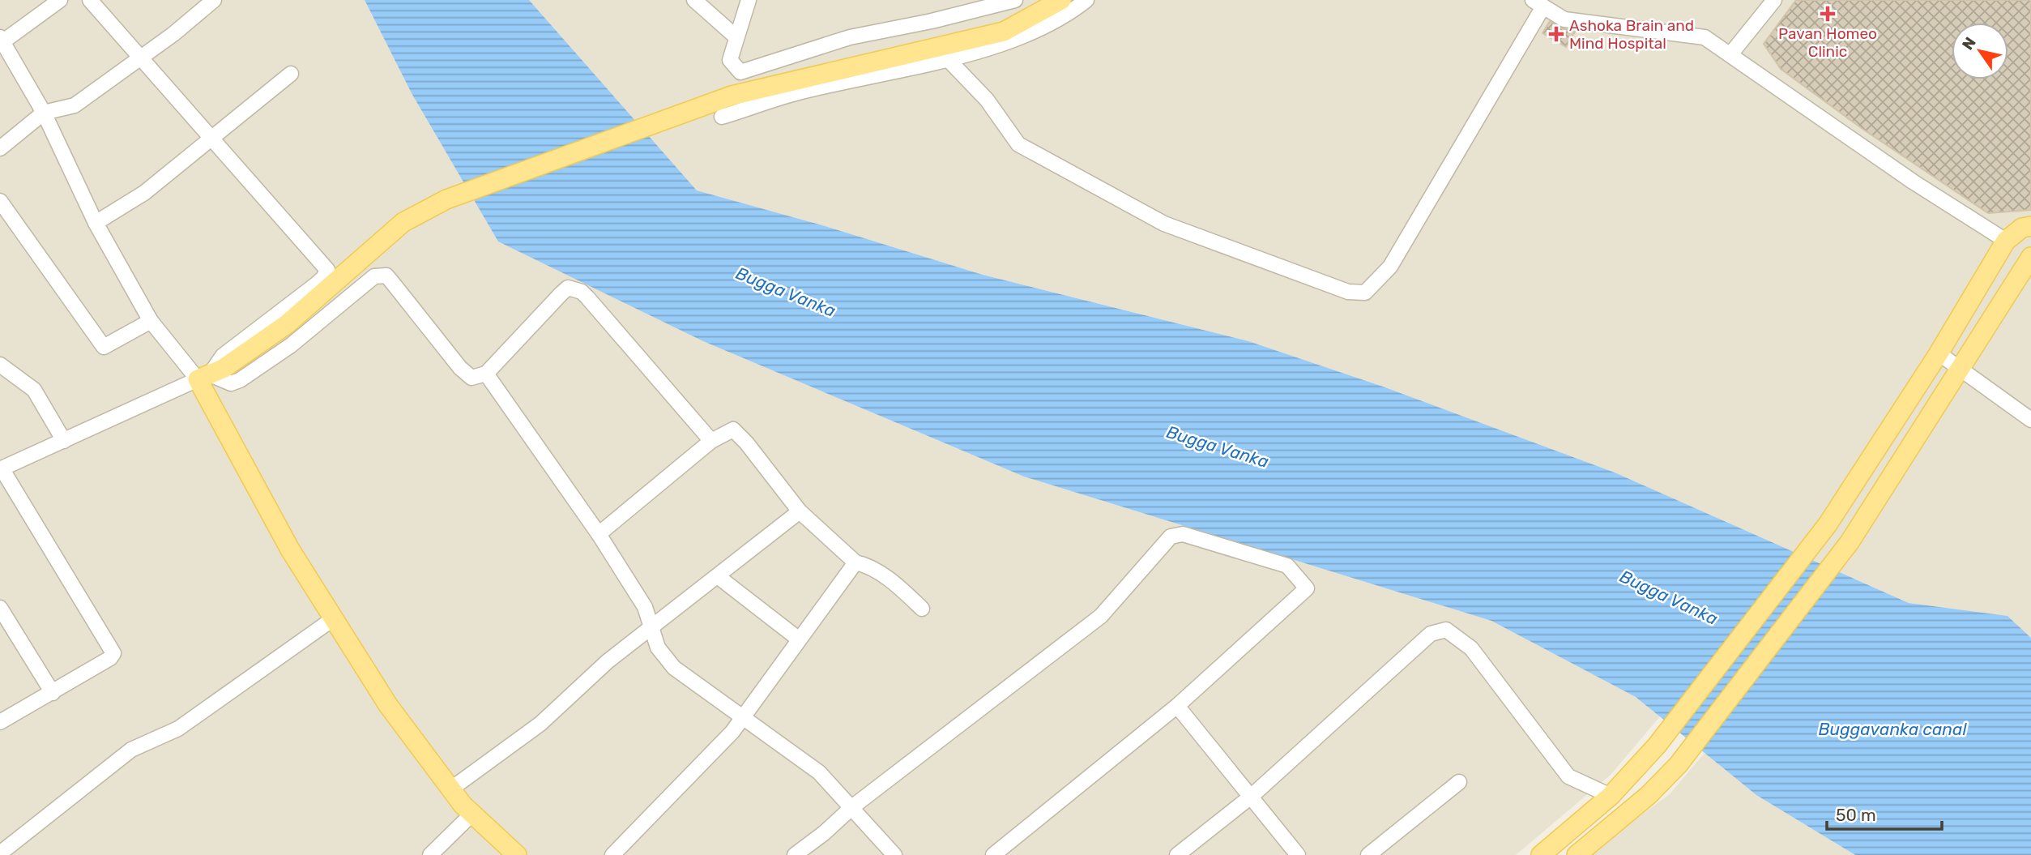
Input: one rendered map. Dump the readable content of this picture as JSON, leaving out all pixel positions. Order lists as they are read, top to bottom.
{
  "water": ["Bugga Vanka", "Buggavanka canal"],
  "places": {
    "health": ["Pavan Homeo Clinic", "Ashoka Brain and Mind Hospital"]
  },
  "scale_bar": "50 m",
  "north": "top left"
}
